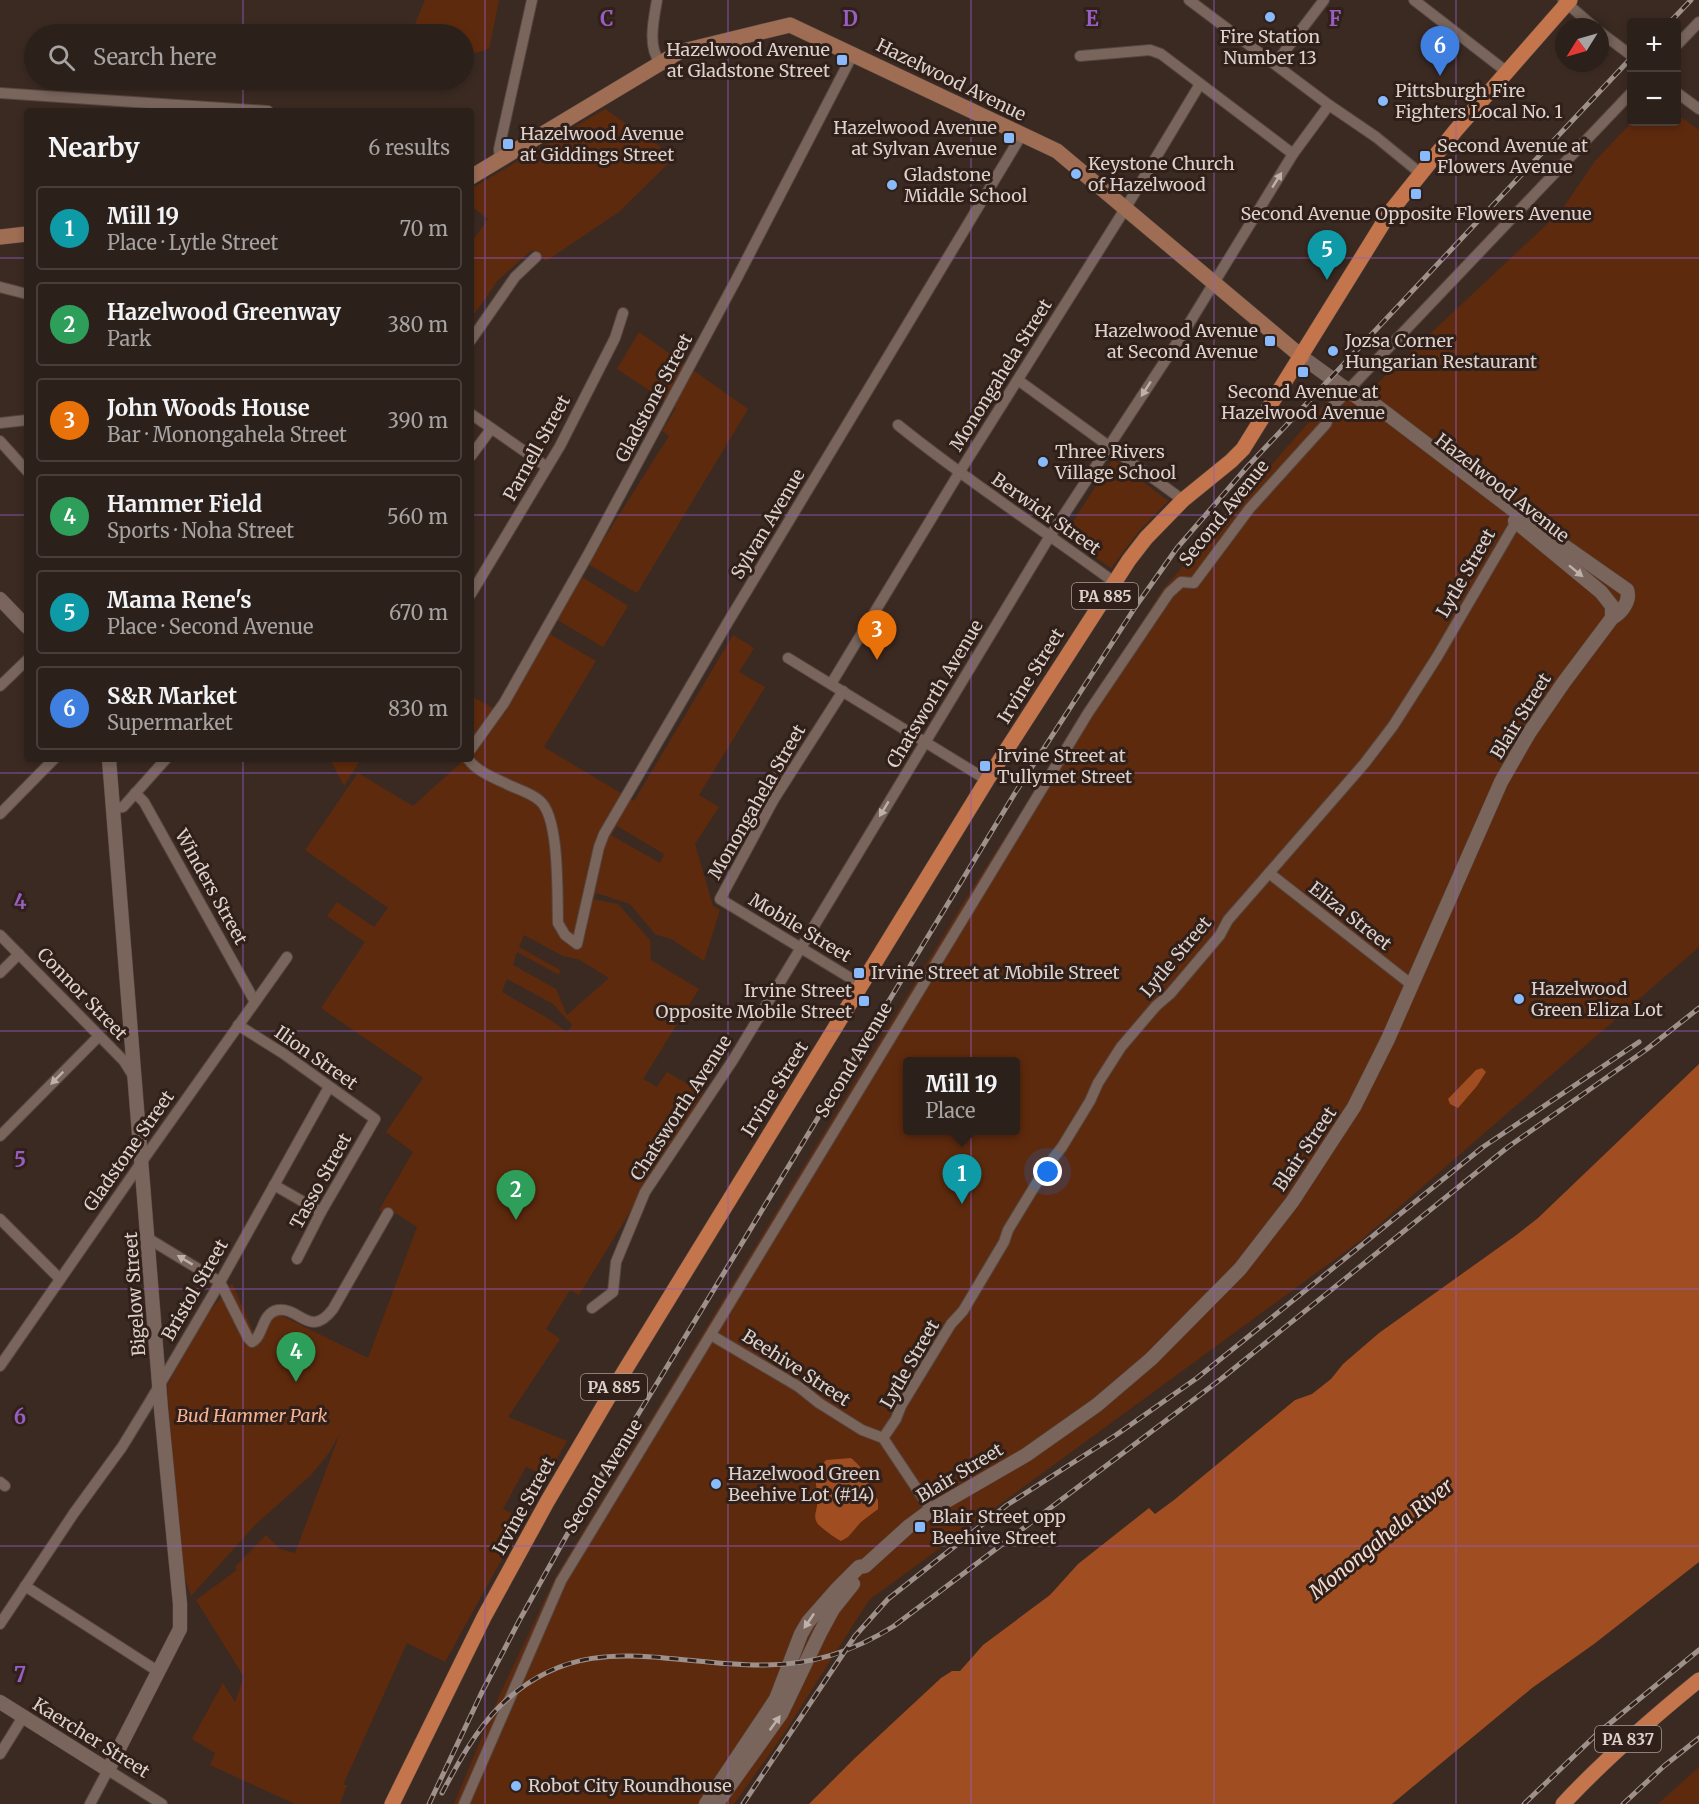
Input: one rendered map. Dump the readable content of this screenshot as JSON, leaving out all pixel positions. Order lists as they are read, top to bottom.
{
  "streets": {
    "main road": [
      "Hazelwood Avenue",
      "Second Avenue",
      "PA 885",
      "Irvine Street",
      "PA 837"
    ],
    "street": [
      "Monongahela Street",
      "Gladstone Street",
      "Parnell Street",
      "Berwick Street",
      "Sylvan Avenue",
      "Lytle Street",
      "Chatsworth Avenue",
      "Blair Street",
      "Winders Street",
      "Eliza Street",
      "Mobile Street",
      "Connor Street",
      "Ilion Street",
      "Tasso Street",
      "Bristol Street",
      "Bigelow Street",
      "Beehive Street",
      "Kaercher Street"
    ]
  },
  "crossings": [
    ["Hazelwood Avenue", "Monongahela Street"],
    ["Hazelwood Avenue", "Gladstone Street"],
    ["Hazelwood Avenue", "Second Avenue"],
    ["Hazelwood Avenue", "Sylvan Avenue"],
    ["Hazelwood Avenue", "Lytle Street"],
    ["Hazelwood Avenue", "Chatsworth Avenue"],
    ["Hazelwood Avenue", "Blair Street"],
    ["Monongahela Street", "Berwick Street"],
    ["Monongahela Street", "Mobile Street"],
    ["Gladstone Street", "Winders Street"],
    ["Gladstone Street", "Ilion Street"],
    ["Gladstone Street", "Bigelow Street"],
    ["Second Avenue", "Irvine Street"],
    ["Second Avenue", "Beehive Street"],
    ["Berwick Street", "Irvine Street"],
    ["Berwick Street", "Chatsworth Avenue"],
    ["Lytle Street", "Eliza Street"],
    ["Lytle Street", "Beehive Street"],
    ["Irvine Street", "Mobile Street"],
    ["Chatsworth Avenue", "Mobile Street"],
    ["Blair Street", "Eliza Street"],
    ["Connor Street", "Bigelow Street"],
    ["Ilion Street", "Tasso Street"],
    ["Ilion Street", "Bristol Street"],
    ["Bristol Street", "Bigelow Street"],
    ["Bigelow Street", "Kaercher Street"]
  ],
  "water": ["Monongahela River"],
  "parks": ["Bud Hammer Park"],
  "places": {
    "other": [
      "Fire Station Number 13",
      "Pittsburgh Fire Fighters Local No. 1",
      "Keystone Church of Hazelwood",
      "Gladstone Middle School",
      "Jozsa Corner Hungarian Restaurant",
      "Three Rivers Village School",
      "Hazelwood Green Eliza Lot",
      "Hazelwood Green Beehive Lot (#14)",
      "Robot City Roundhouse"
    ],
    "transit": [
      "Hazelwood Avenue at Gladstone Street",
      "Hazelwood Avenue at Sylvan Avenue",
      "Hazelwood Avenue at Giddings Street",
      "Second Avenue at Flowers Avenue",
      "Second Avenue Opposite Flowers Avenue",
      "Hazelwood Avenue at Second Avenue",
      "Second Avenue at Hazelwood Avenue",
      "Irvine Street at Tullymet Street",
      "Irvine Street at Mobile Street",
      "Irvine Street Opposite Mobile Street",
      "Blair Street opp Beehive Street"
    ]
  },
  "north": "bottom left",
  "page": {
    "map_buttons": ["+", "−"],
    "search": "Search here",
    "pins": [
      "6",
      "5",
      "3",
      "1",
      "2",
      "4"
    ],
    "heading": ["Nearby", "6 results"],
    "list": [
      {
        "mark": "1",
        "name": "Mill 19",
        "note": "Place · Lytle Street",
        "value": "70 m"
      },
      {
        "mark": "2",
        "name": "Hazelwood Greenway",
        "note": "Park",
        "value": "380 m"
      },
      {
        "mark": "3",
        "name": "John Woods House",
        "note": "Bar · Monongahela Street",
        "value": "390 m"
      },
      {
        "mark": "4",
        "name": "Hammer Field",
        "note": "Sports · Noha Street",
        "value": "560 m"
      },
      {
        "mark": "5",
        "name": "Mama Rene's",
        "note": "Place · Second Avenue",
        "value": "670 m"
      },
      {
        "mark": "6",
        "name": "S&R Market",
        "note": "Supermarket",
        "value": "830 m"
      }
    ],
    "popup": ["Mill 19", "Place"]
  },
  "grid": {
    "columns": [
      "C",
      "D",
      "E",
      "F"
    ],
    "rows": [
      "4",
      "5",
      "6",
      "7"
    ]
  }
}
